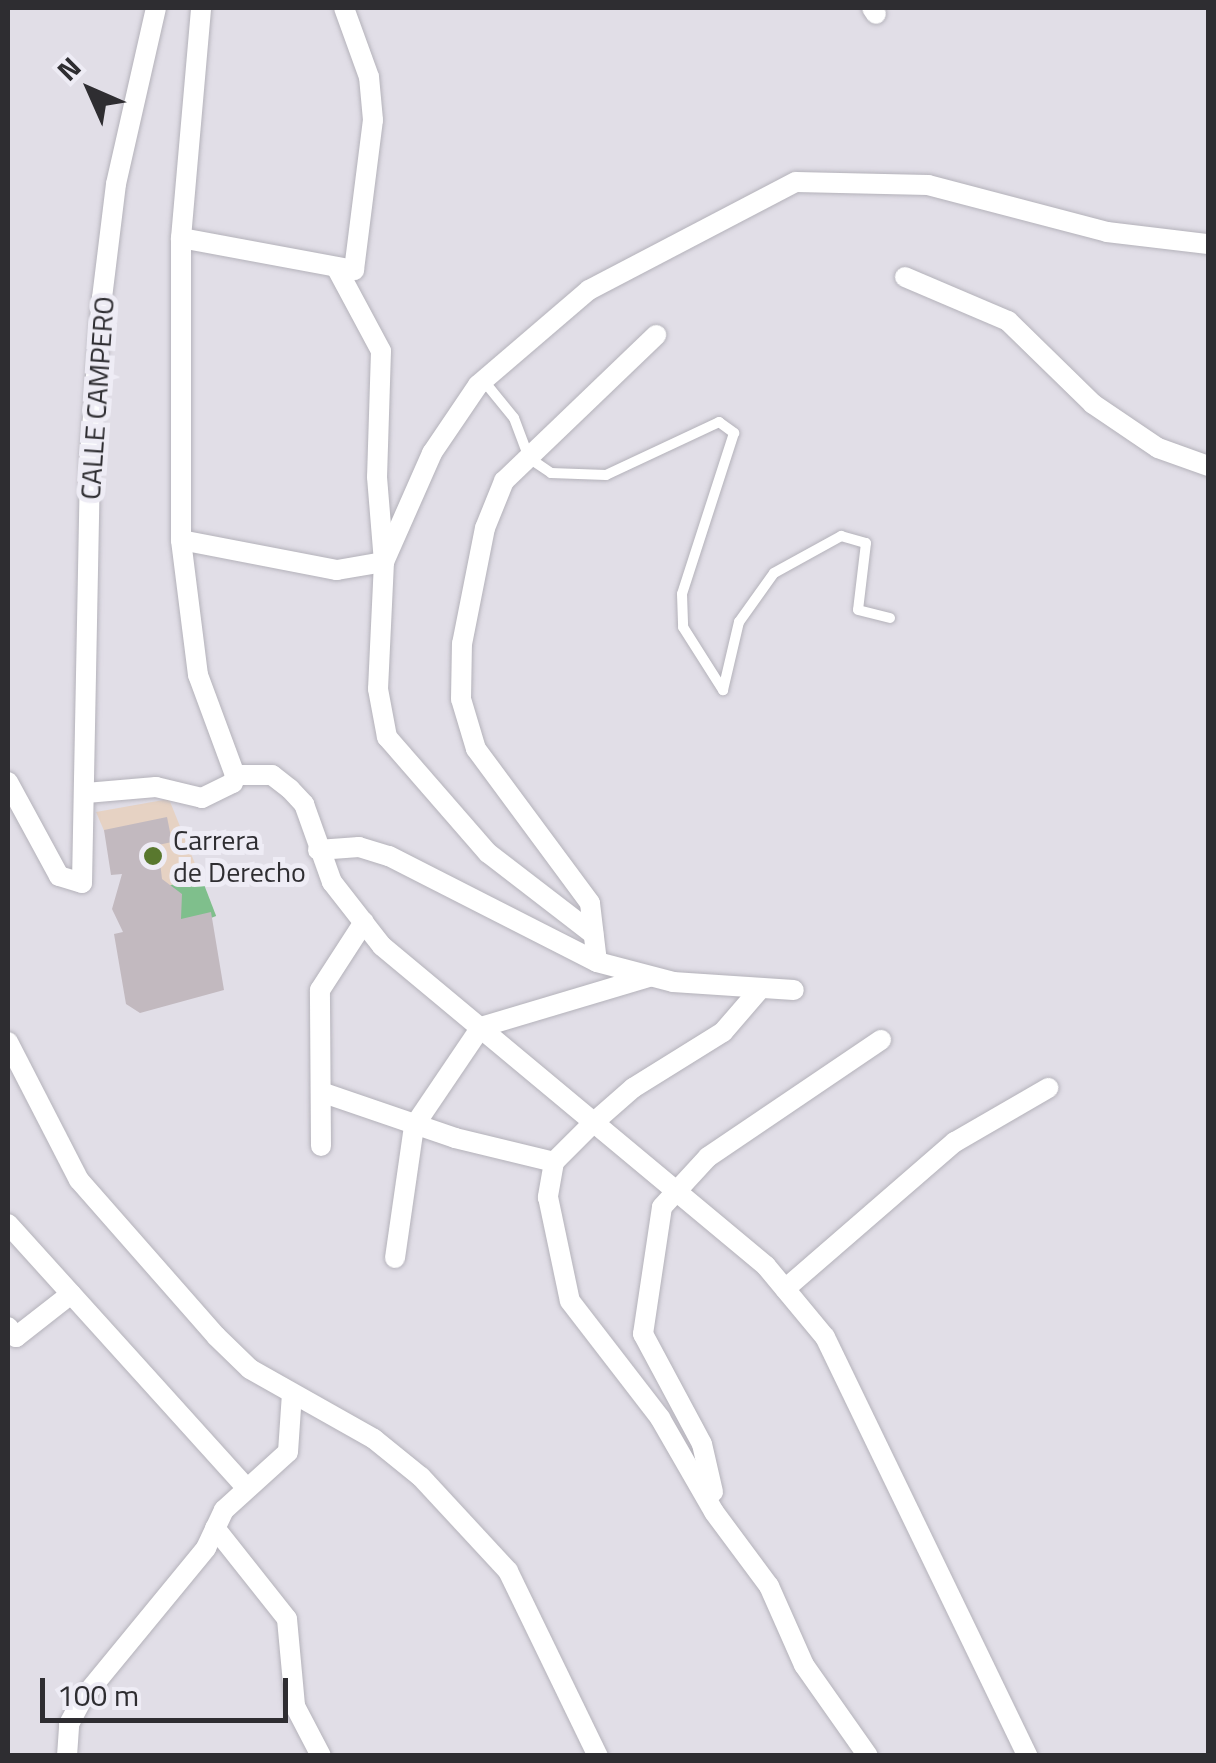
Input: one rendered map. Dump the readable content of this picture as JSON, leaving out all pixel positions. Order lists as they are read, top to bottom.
{
  "streets": {
    "street": ["CALLE CAMPERO"]
  },
  "places": ["Carrera de Derecho"],
  "scale_bar": "100 m",
  "north": "top left"
}
